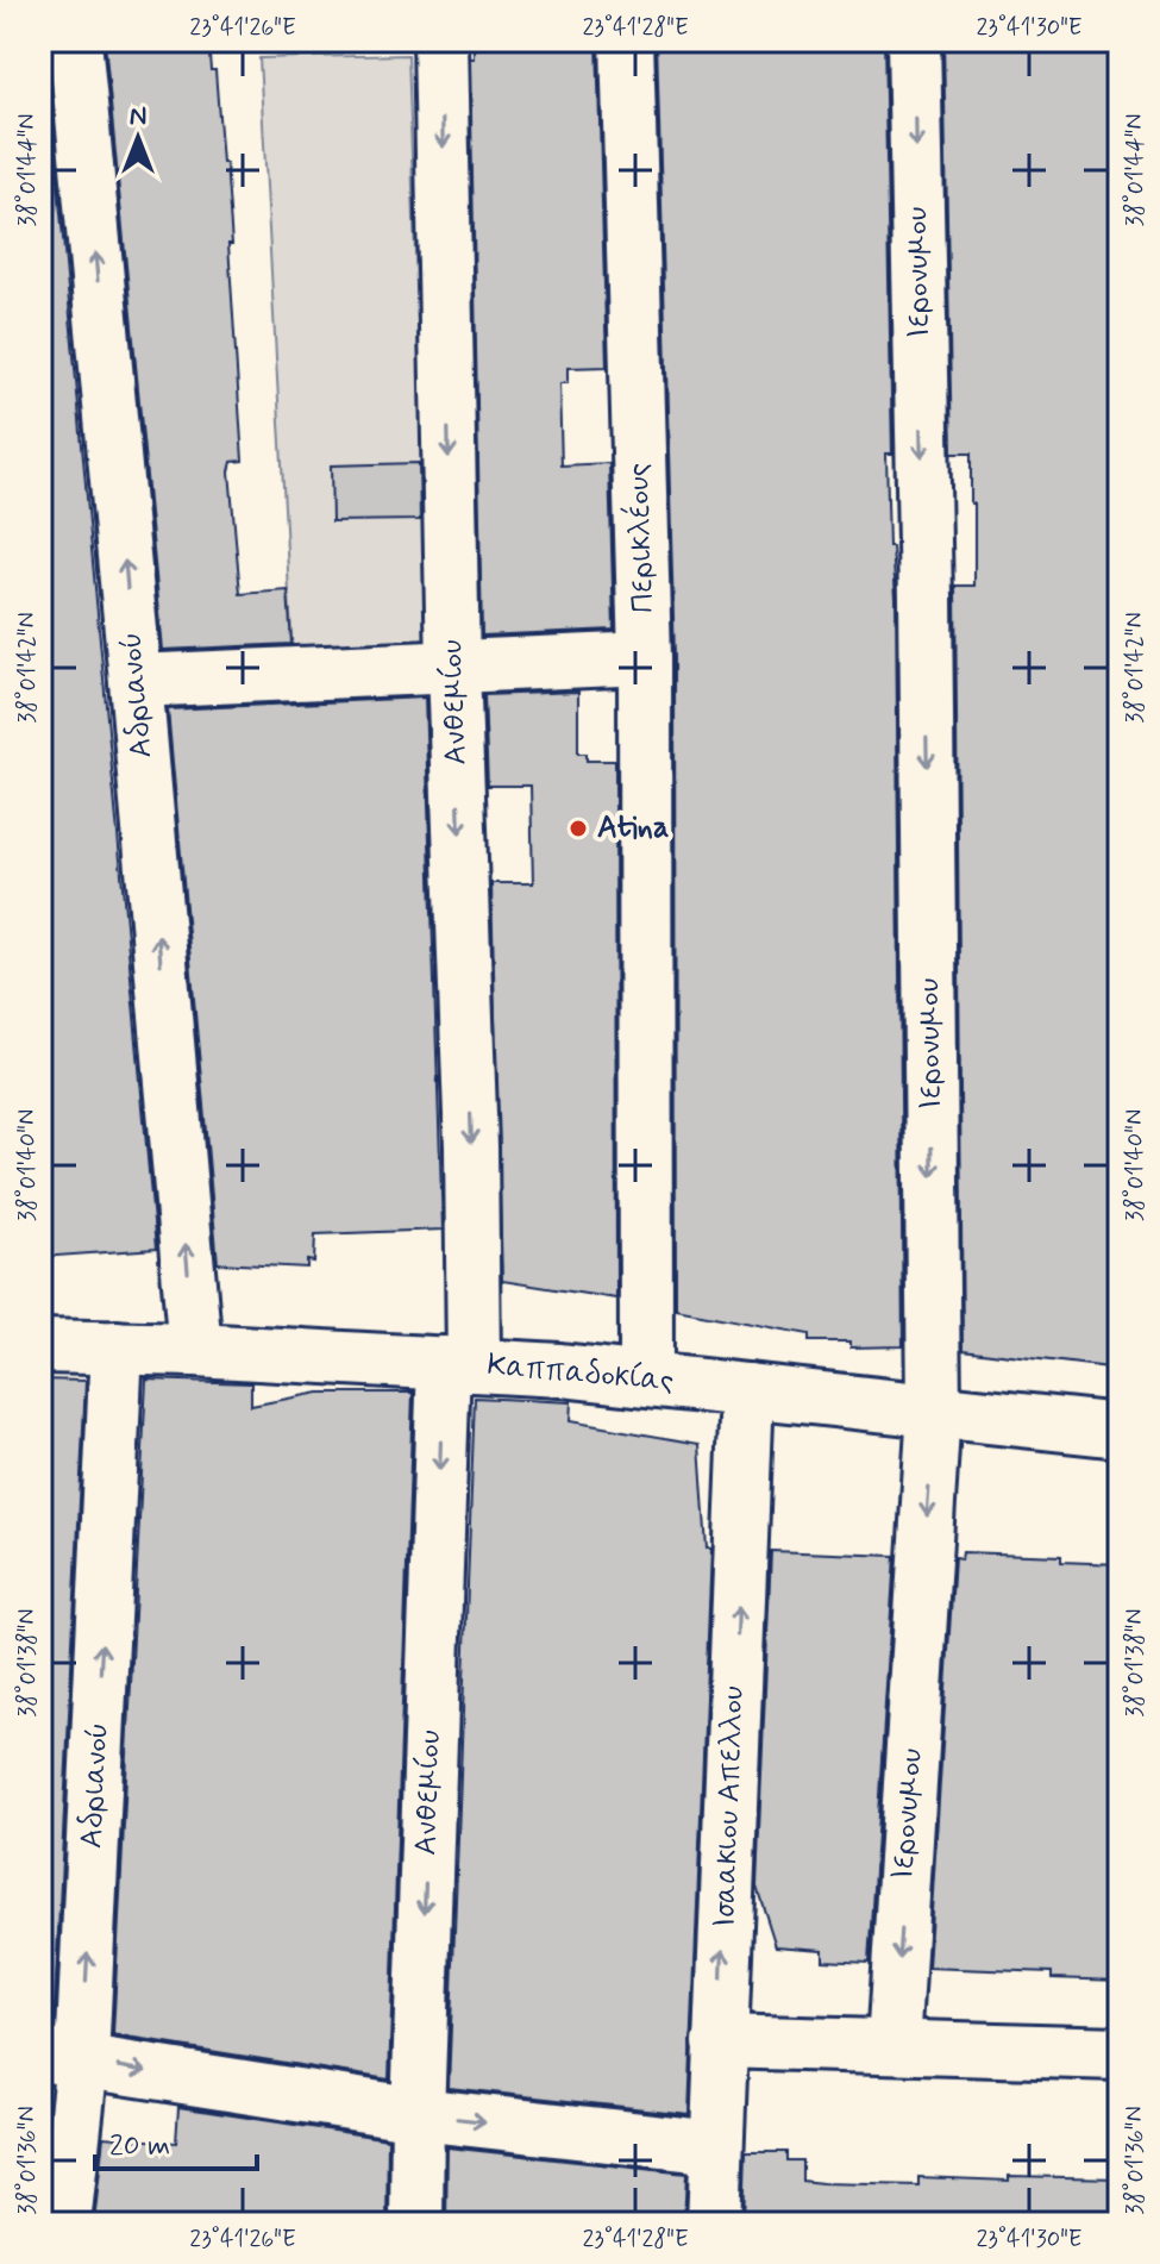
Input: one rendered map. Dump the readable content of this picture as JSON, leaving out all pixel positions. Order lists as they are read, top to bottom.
{
  "streets": {
    "street": [
      "Ιερονυμου",
      "Περικλέους",
      "Αδριανού",
      "Ανθεμίου",
      "Καππαδοκίας",
      "Ισαακιου Απελλου"
    ]
  },
  "crossings": [
    ["Ιερονυμου", "Καππαδοκίας"],
    ["Περικλέους", "Καππαδοκίας"],
    ["Αδριανού", "Καππαδοκίας"],
    ["Ανθεμίου", "Καππαδοκίας"],
    ["Καππαδοκίας", "Ισαακιου Απελλου"]
  ],
  "one_way": [
    "Ιερονυμου",
    "Αδριανού",
    "Ανθεμίου",
    "Ισαακιου Απελλου"
  ],
  "places": ["Atina"],
  "scale_bar": "20 m",
  "north": "top",
  "coordinates": [
    "23°41'26\"E",
    "23°41'28\"E",
    "23°41'30\"E",
    "38°01'44\"N",
    "38°01'42\"N",
    "38°01'40\"N",
    "38°01'38\"N",
    "38°01'36\"N"
  ]
}
